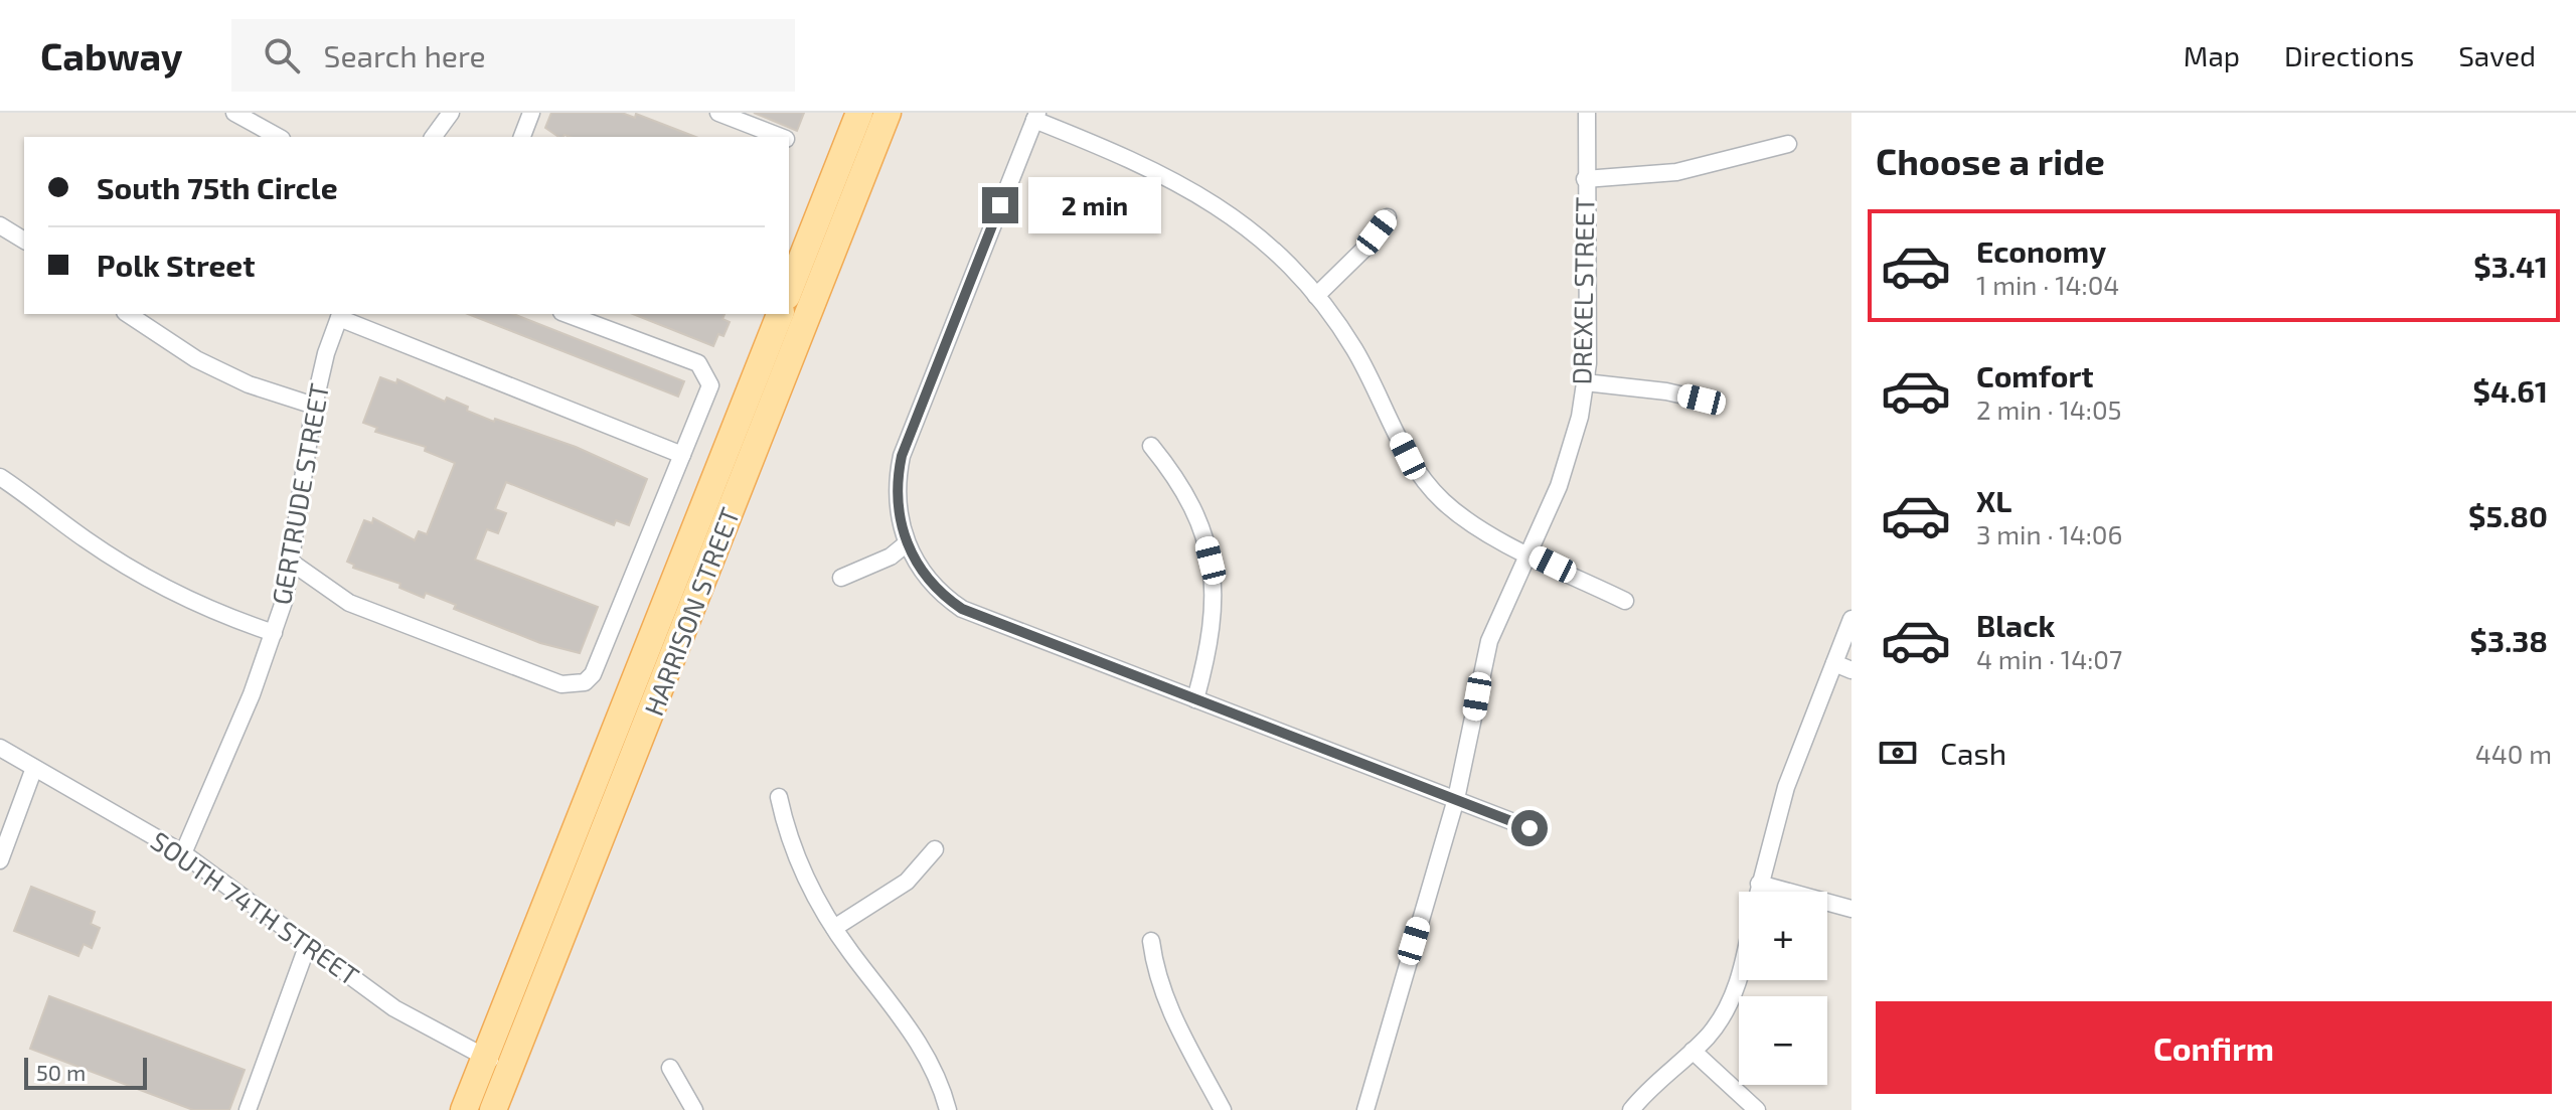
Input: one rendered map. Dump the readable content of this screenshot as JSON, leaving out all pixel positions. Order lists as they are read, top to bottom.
{
  "streets": {
    "main road": ["HARRISON STREET"],
    "street": ["DREXEL STREET", "GERTRUDE STREET", "SOUTH 74TH STREET"]
  },
  "crossings": [
    ["GERTRUDE STREET", "SOUTH 74TH STREET"],
    ["HARRISON STREET", "SOUTH 74TH STREET"]
  ],
  "scale_bar": "50 m",
  "page": {
    "header": "Cabway",
    "search": "Search here",
    "nav": ["Map", "Directions", "Saved"],
    "heading": "Choose a ride",
    "banner": ["South 75th Circle", "Polk Street"],
    "bubble": "2 min",
    "list": [
      {
        "name": "Economy",
        "note": "1 min · 14:04",
        "value": "$3.41"
      },
      {
        "name": "Comfort",
        "note": "2 min · 14:05",
        "value": "$4.61"
      },
      {
        "name": "XL",
        "note": "3 min · 14:06",
        "value": "$5.80"
      },
      {
        "name": "Black",
        "note": "4 min · 14:07",
        "value": "$3.38"
      }
    ],
    "pay": ["Cash", "440 m"],
    "map_buttons": ["+", "−"],
    "buttons": "Confirm",
    "scale": "50 m"
  }
}
